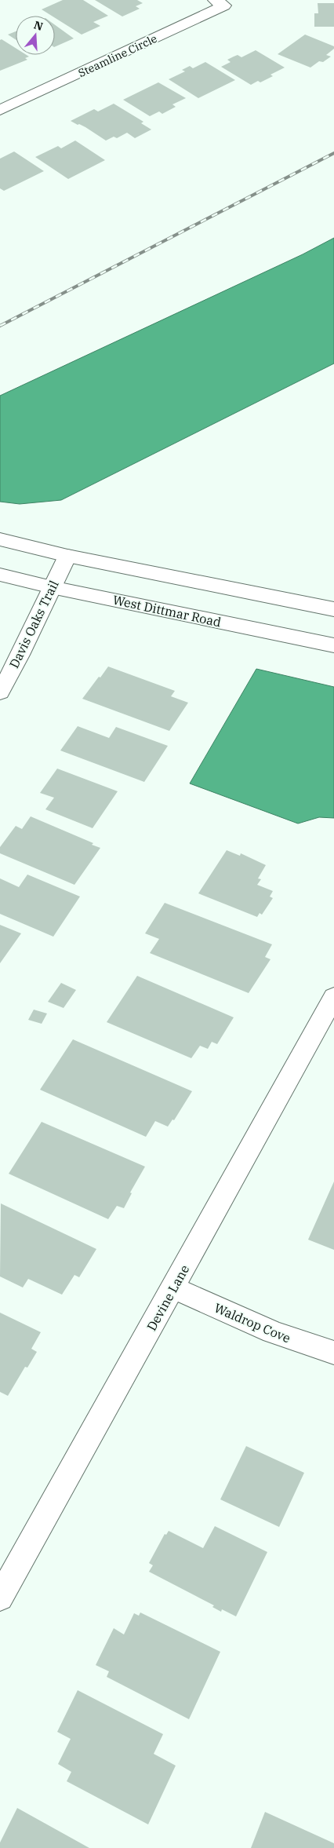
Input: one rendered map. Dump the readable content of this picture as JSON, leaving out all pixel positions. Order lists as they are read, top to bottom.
{
  "streets": {
    "street": [
      "Steamline Circle",
      "West Dittmar Road",
      "Davis Oaks Trail",
      "Devine Lane",
      "Waldrop Cove"
    ]
  },
  "crossings": [
    ["West Dittmar Road", "Davis Oaks Trail"],
    ["Devine Lane", "Waldrop Cove"]
  ],
  "north": "top"
}
